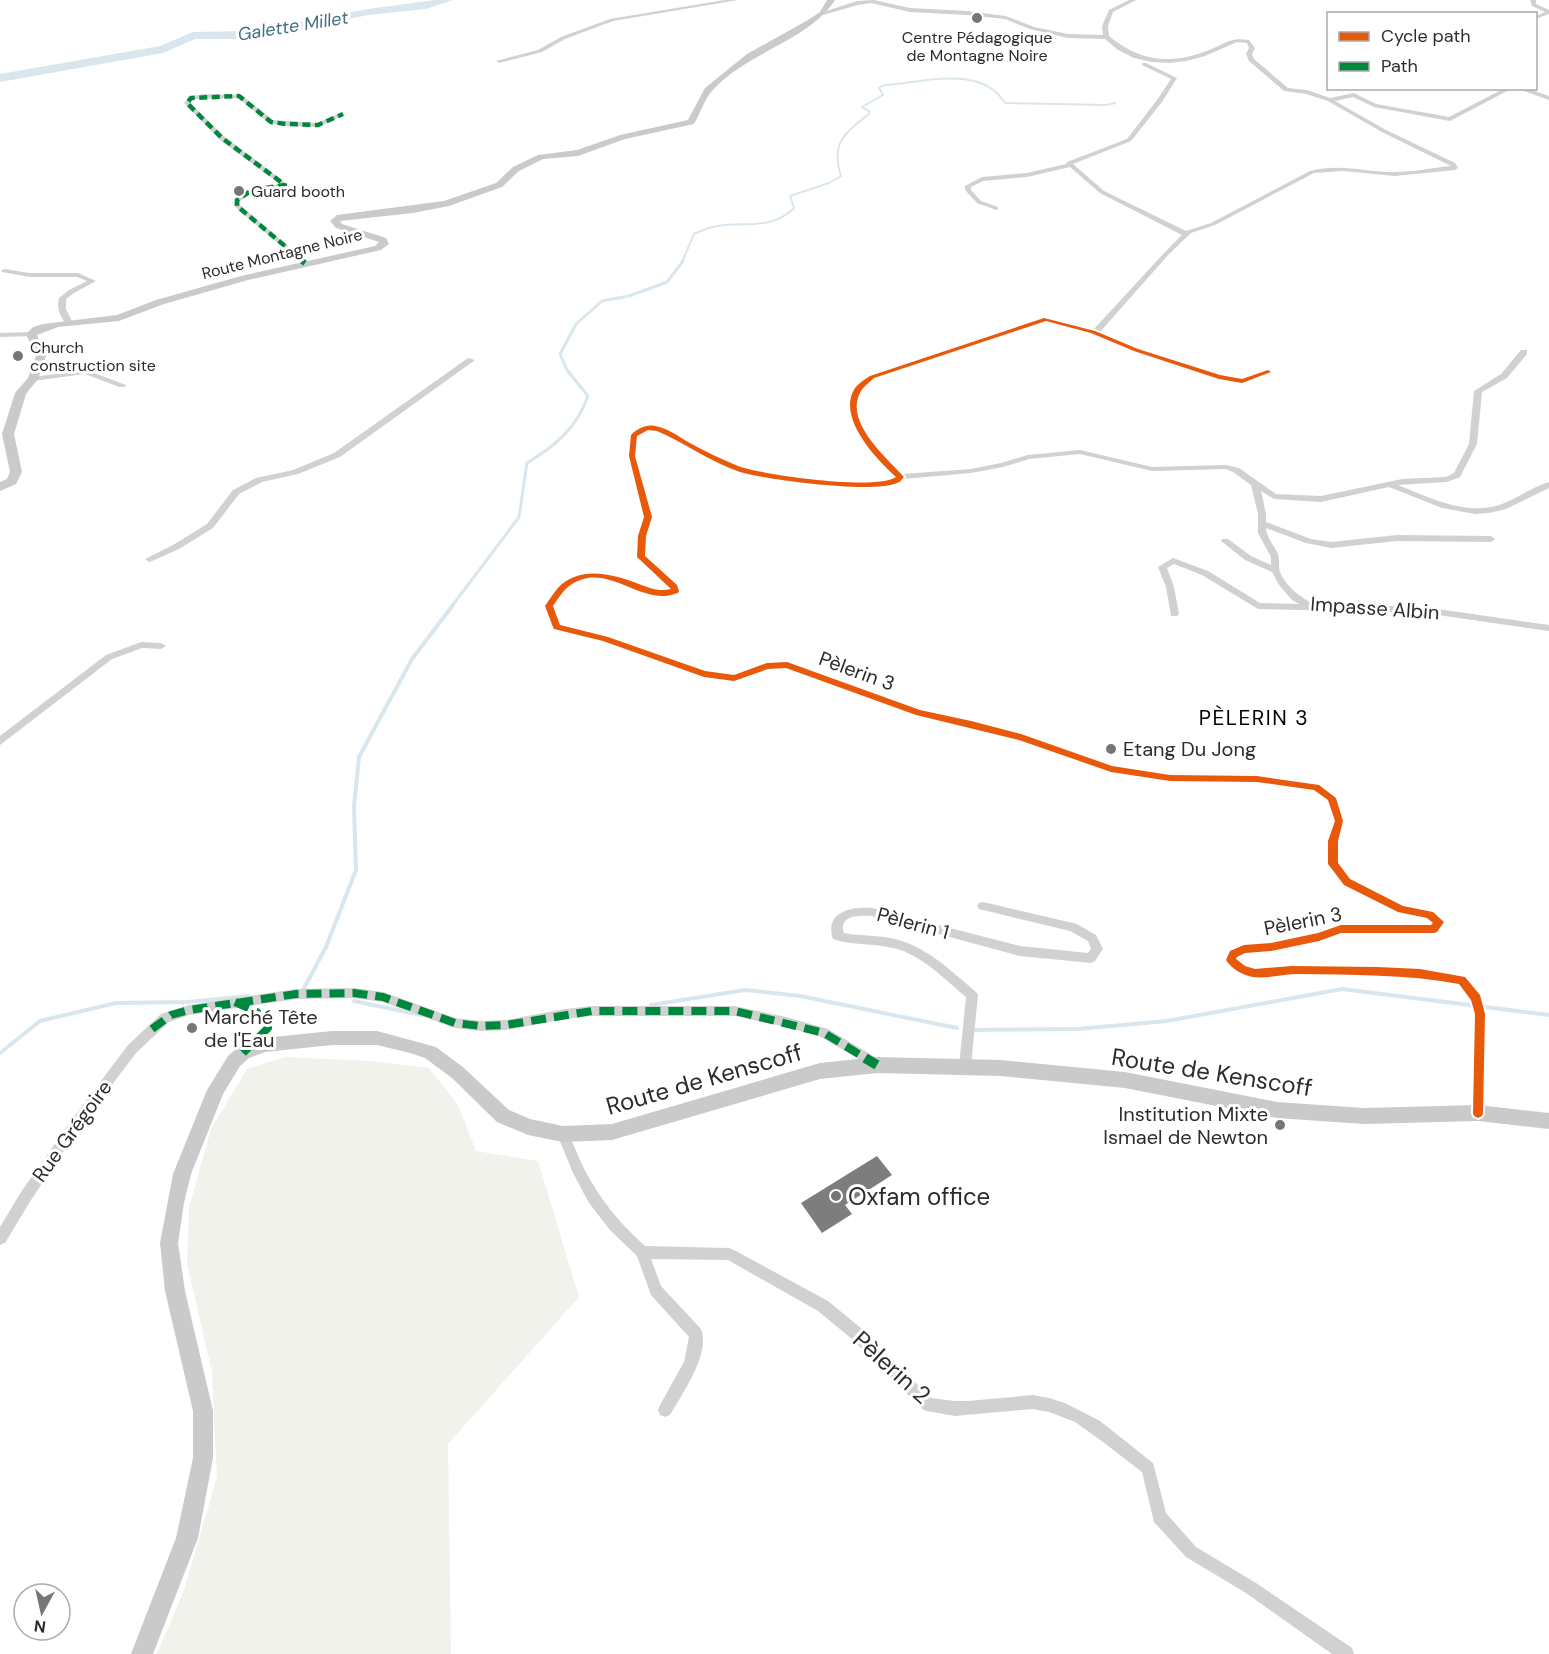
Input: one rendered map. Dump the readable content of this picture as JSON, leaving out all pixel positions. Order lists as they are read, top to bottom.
{
  "streets": {
    "street": [
      "Route Montagne Noire",
      "Impasse Albin",
      "Pèlerin 3",
      "Pèlerin 1",
      "Route de Kenscoff",
      "Rue Grégoire",
      "Pèlerin 2"
    ]
  },
  "crossings": [
    ["Pèlerin 3", "Route de Kenscoff"],
    ["Pèlerin 1", "Route de Kenscoff"],
    ["Route de Kenscoff", "Rue Grégoire"]
  ],
  "districts": ["PÈLERIN 3"],
  "water": ["Galette Millet"],
  "places": [
    "Centre Pédagogique de Montagne Noire",
    "Guard booth",
    "Church construction site",
    "Etang Du Jong",
    "Marché Tête de l'Eau",
    "Institution Mixte Ismael de Newton",
    "Oxfam office"
  ],
  "legend": ["Cycle path", "Path"],
  "north": "bottom"
}
